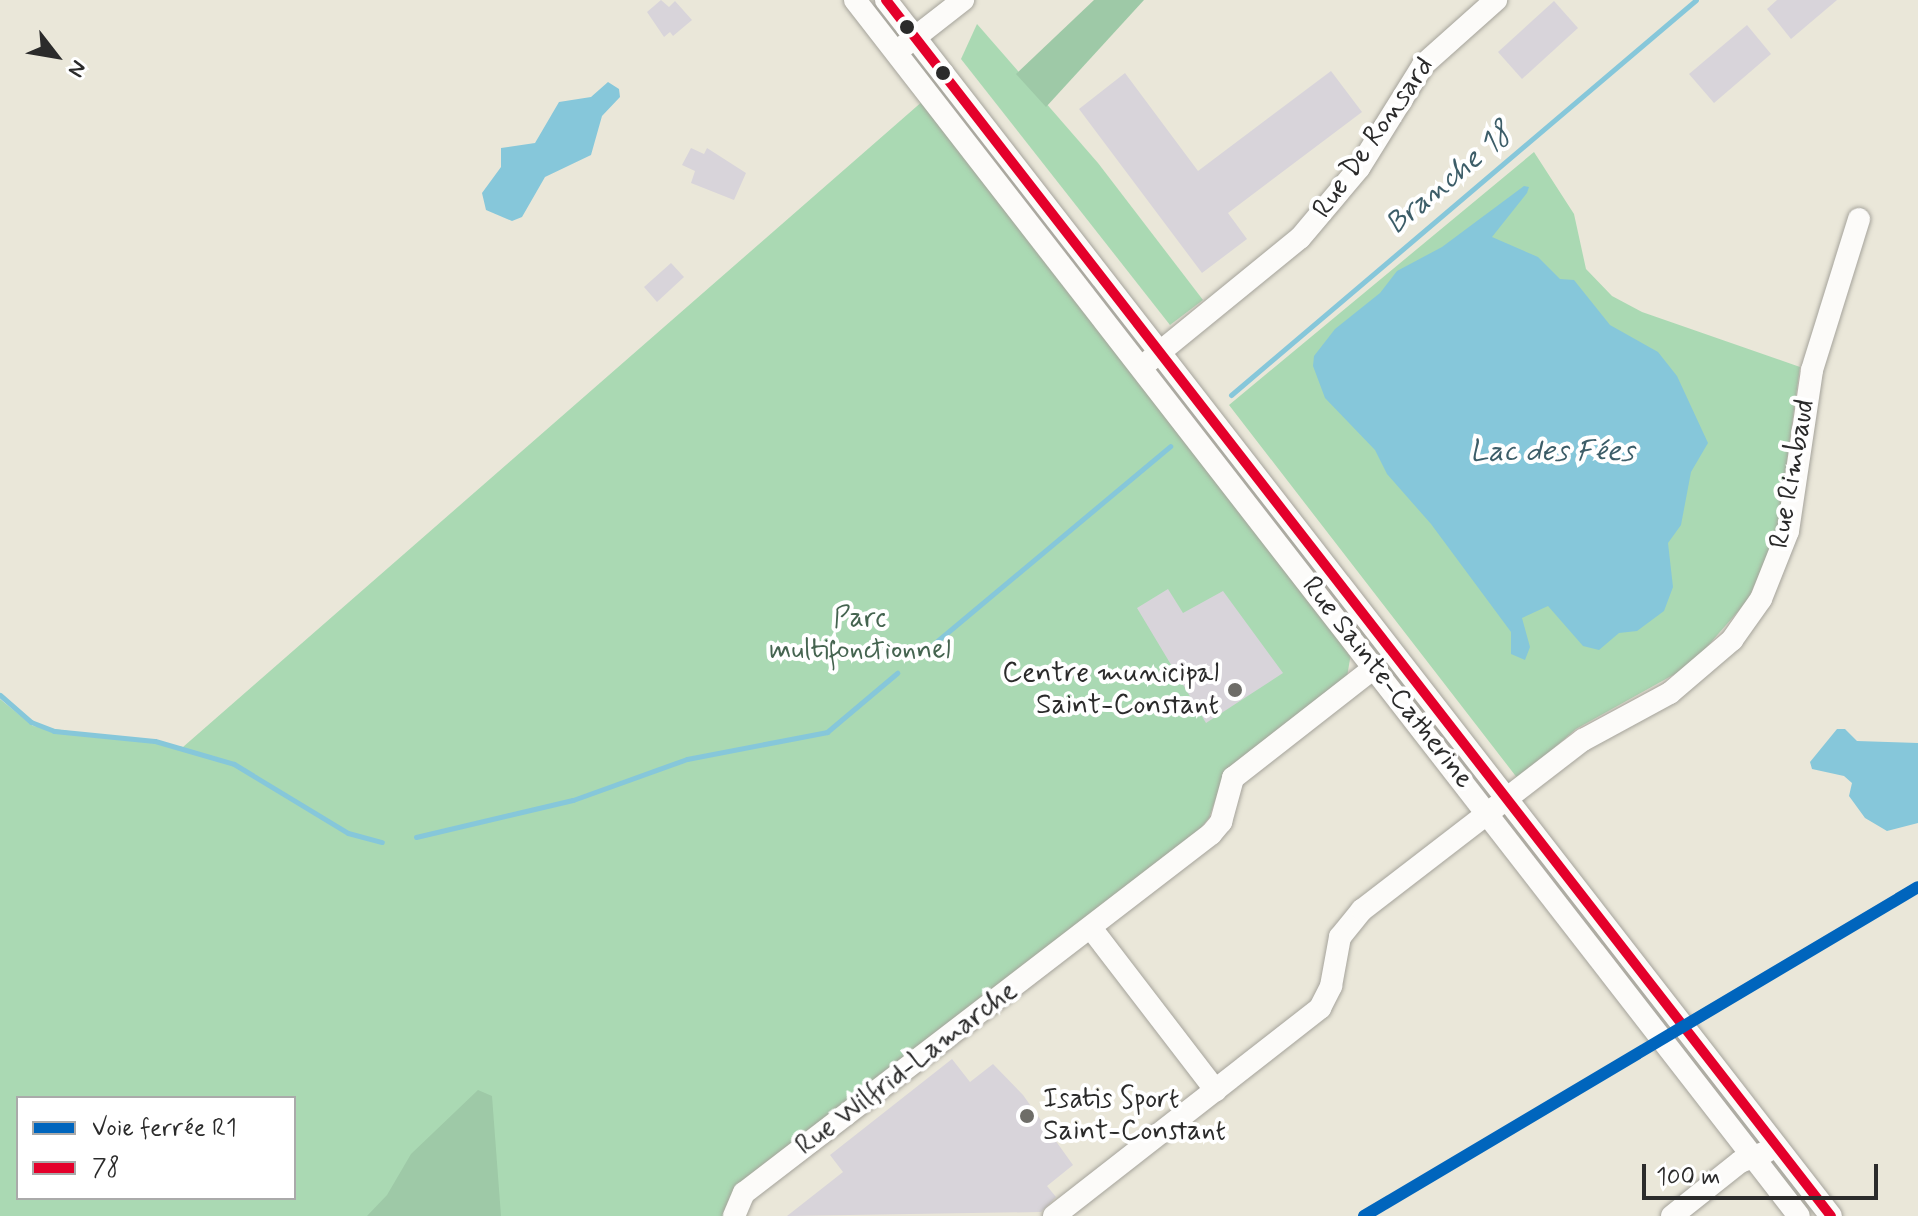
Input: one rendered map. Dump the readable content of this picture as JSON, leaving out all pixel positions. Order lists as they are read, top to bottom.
{
  "streets": {
    "street": [
      "Rue De Ronsard",
      "Rue Rimbaud",
      "Rue Sainte-Catherine",
      "Rue Wilfrid-Lamarche"
    ]
  },
  "crossings": [
    ["Rue De Ronsard", "Rue Sainte-Catherine"],
    ["Rue Rimbaud", "Rue Sainte-Catherine"],
    ["Rue Sainte-Catherine", "Rue Wilfrid-Lamarche"]
  ],
  "water": ["Branche 18", "Lac des Fées"],
  "parks": ["Parc multifonctionnel"],
  "places": ["Centre municipal Saint-Constant", "Isatis Sport Saint-Constant"],
  "lines": ["transit line 78", "rail line R1"],
  "legend": ["Voie ferrée R1", "78"],
  "scale_bar": "100 m",
  "north": "bottom right"
}
